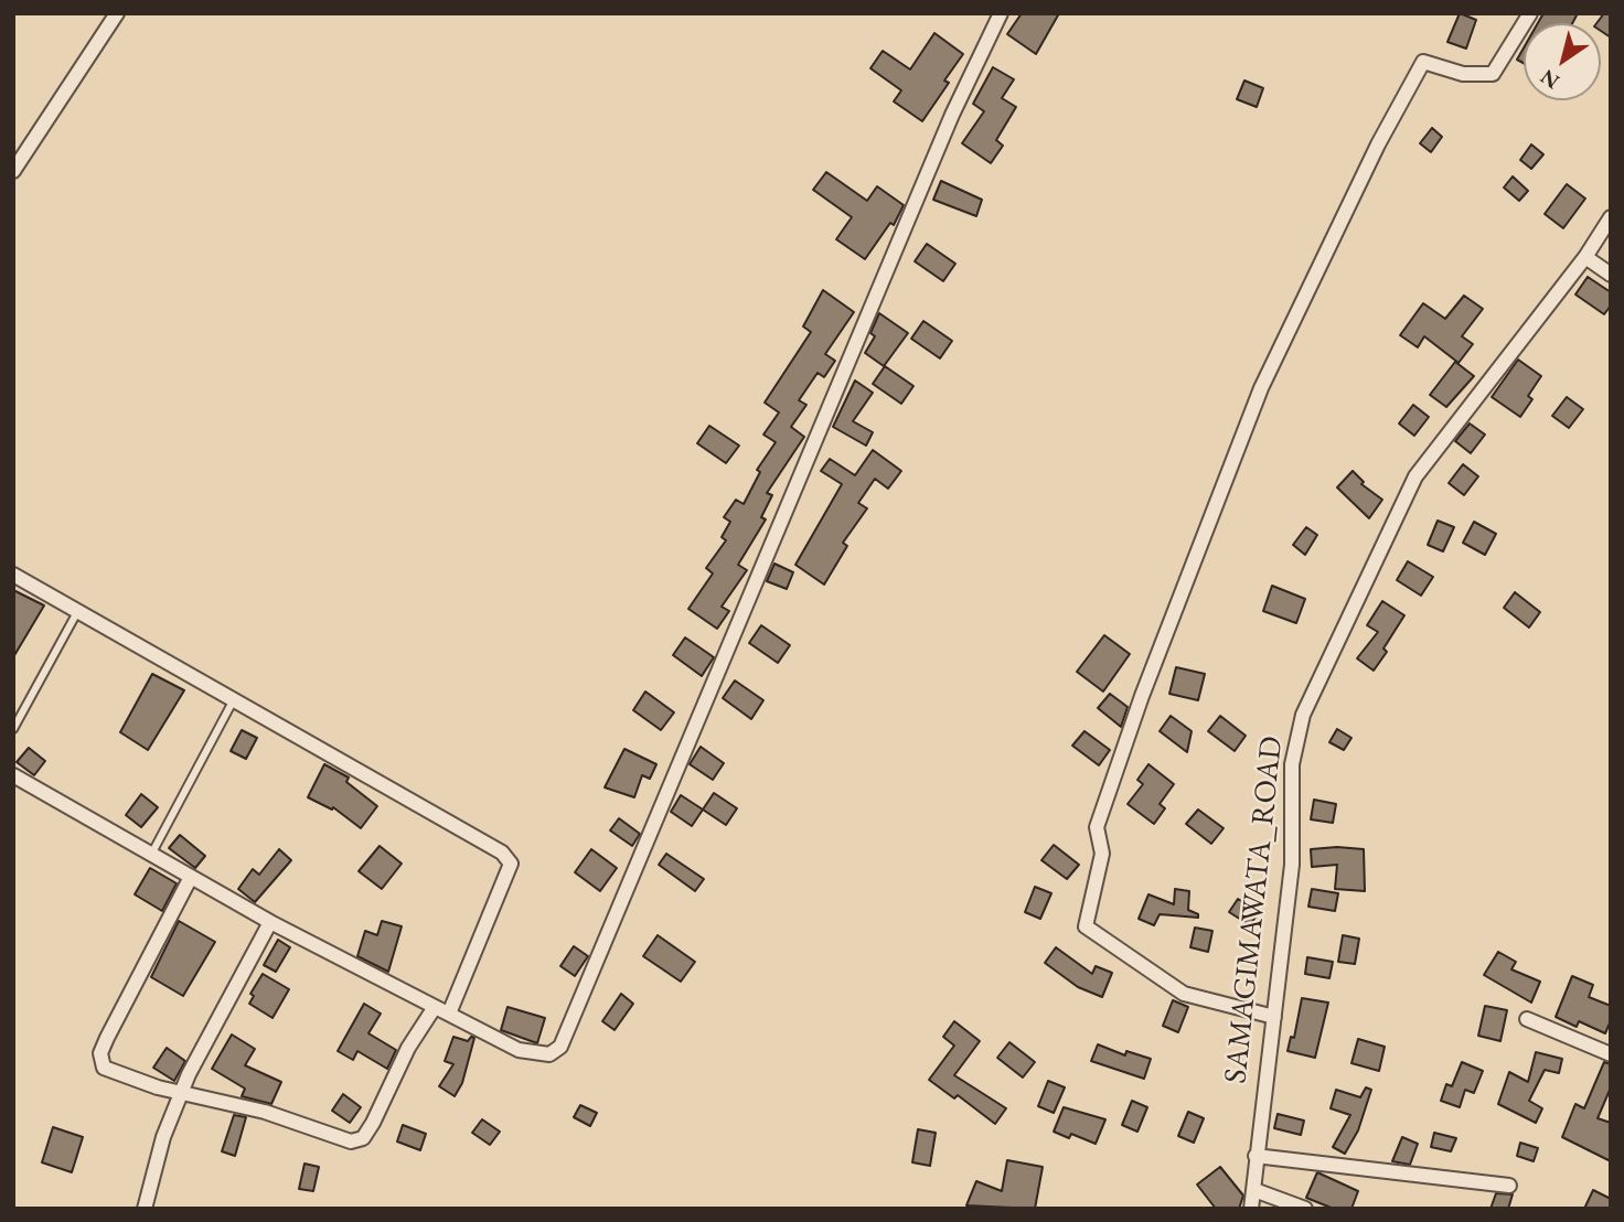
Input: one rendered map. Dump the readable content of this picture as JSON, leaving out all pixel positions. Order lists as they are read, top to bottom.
{
  "streets": {
    "street": ["SAMAGIMAWATA_ROAD"]
  },
  "north": "bottom left"
}
